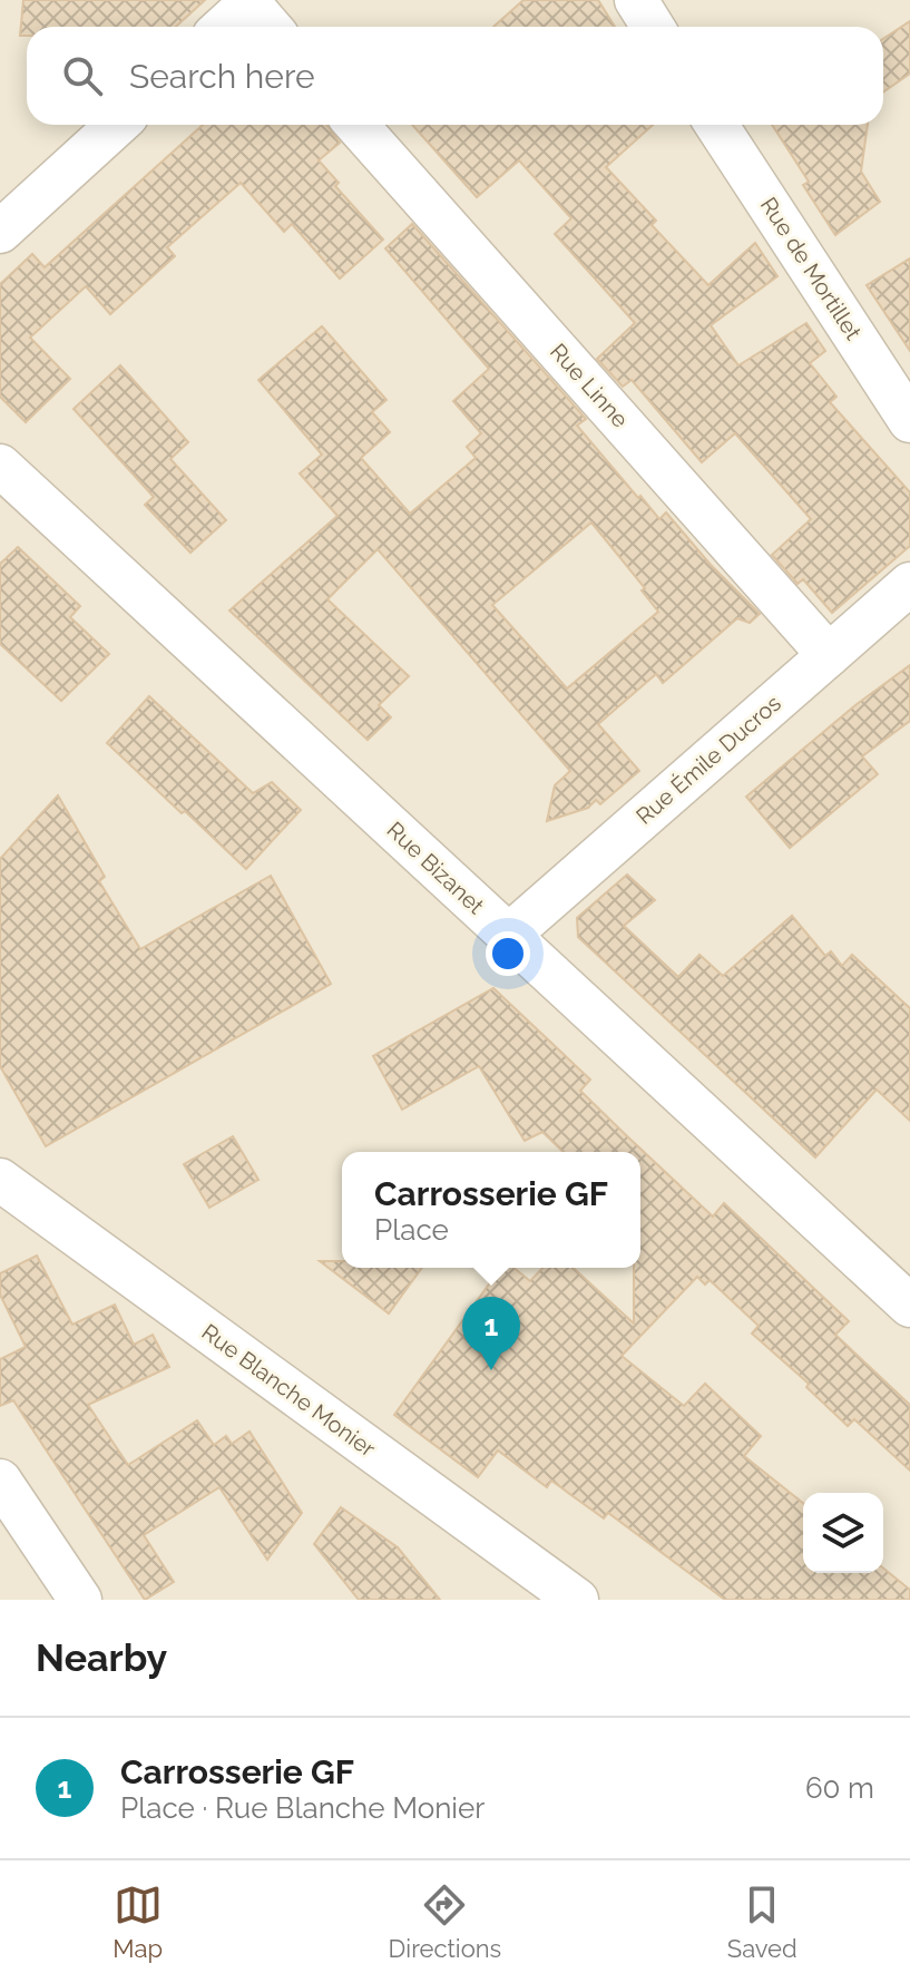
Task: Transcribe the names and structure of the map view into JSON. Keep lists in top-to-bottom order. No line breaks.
{"streets":{"street":["Rue de Mortillet","Rue Linne","Rue Émile Ducros","Rue Bizanet","Rue Blanche Monier"]},"crossings":[["Rue Linne","Rue Émile Ducros"],["Rue Émile Ducros","Rue Bizanet"]],"page":{"search":"Search here","popup":["Carrosserie GF","Place"],"pins":"1","heading":"Nearby","list":[{"mark":"1","name":"Carrosserie GF","note":"Place · Rue Blanche Monier","value":"60 m"}],"nav":["Map","Directions","Saved"]}}
